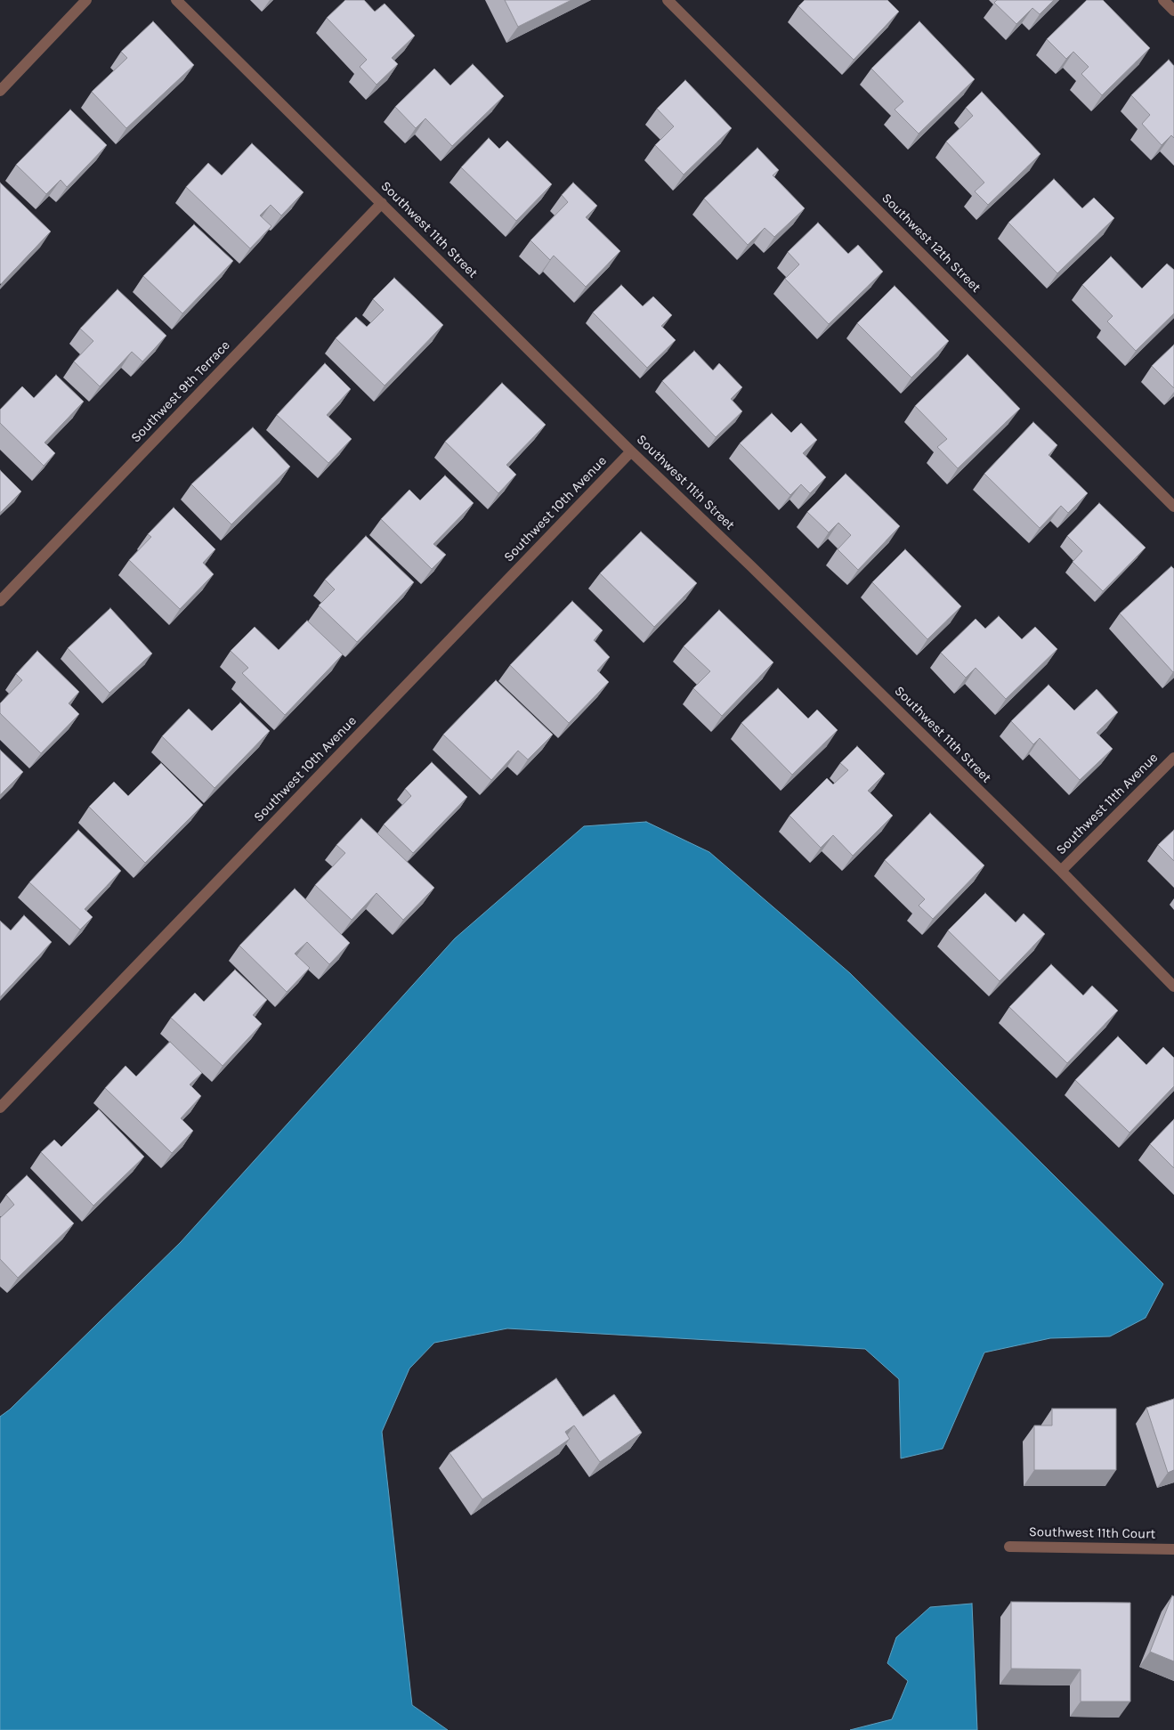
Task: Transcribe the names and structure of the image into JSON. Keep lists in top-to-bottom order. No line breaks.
{"streets":{"street":["Southwest 11th Street","Southwest 12th Street","Southwest 9th Terrace","Southwest 10th Avenue","Southwest 11th Avenue","Southwest 11th Court"]},"crossings":[["Southwest 11th Street","Southwest 9th Terrace"],["Southwest 11th Street","Southwest 10th Avenue"],["Southwest 11th Street","Southwest 11th Avenue"]]}
